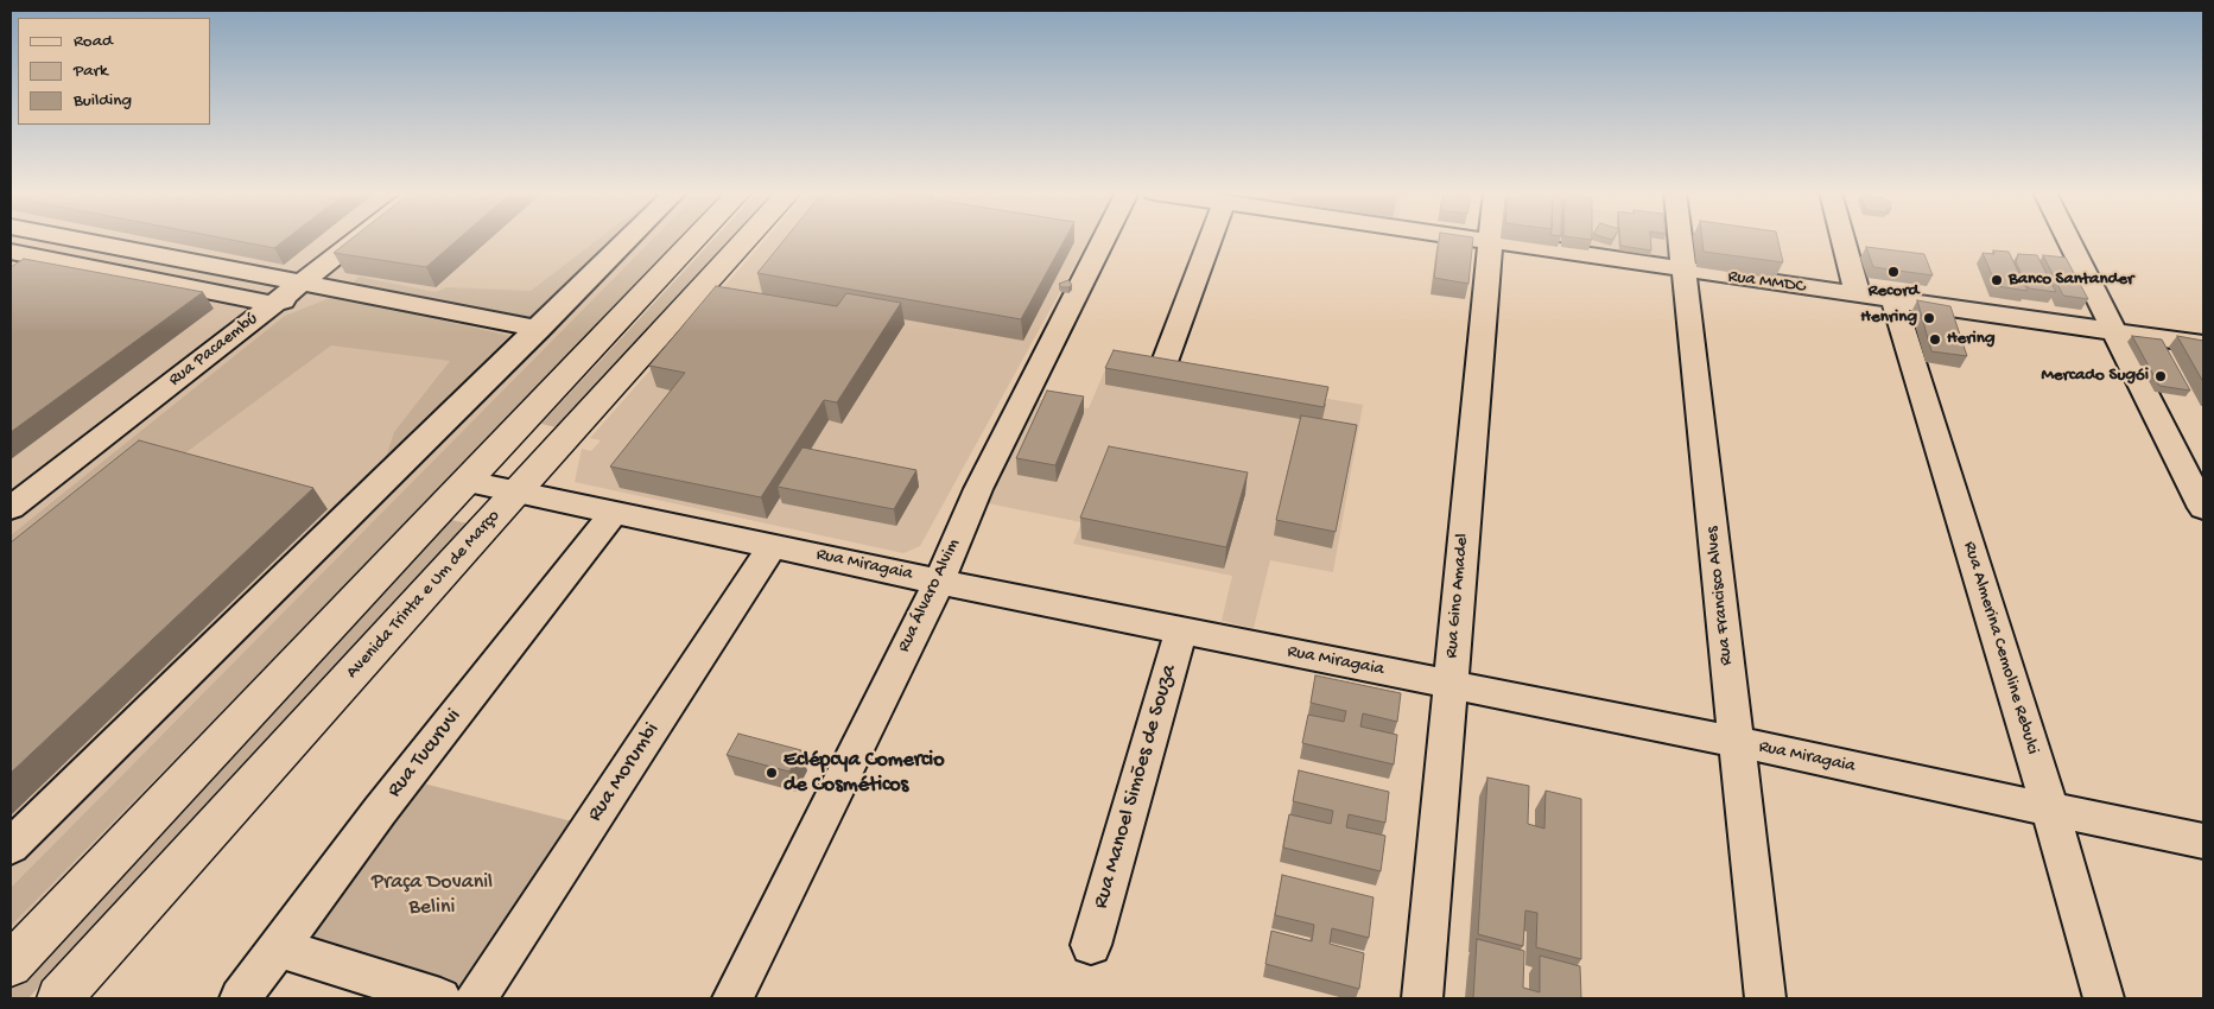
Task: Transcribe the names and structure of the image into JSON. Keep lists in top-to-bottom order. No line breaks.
{"streets":{"main road":["Avenida Trinta e Um de Março"],"street":["Rua MMDC","Rua Pacaembú","Rua Miragaia","Rua Álvaro Alvim","Rua Gino Amadel","Rua Francisco Alves","Rua Almerina Cemoline Rebulci","Rua Tucuruvi","Rua Morumbi","Rua Manoel Simões de Souza"]},"crossings":[["Rua MMDC","Rua Gino Amadel"],["Rua MMDC","Rua Francisco Alves"],["Rua MMDC","Rua Almerina Cemoline Rebulci"],["Rua Miragaia","Avenida Trinta e Um de Março"],["Rua Miragaia","Rua Álvaro Alvim"],["Rua Miragaia","Rua Gino Amadel"],["Rua Miragaia","Rua Francisco Alves"],["Rua Miragaia","Rua Almerina Cemoline Rebulci"],["Rua Miragaia","Rua Tucuruvi"],["Rua Miragaia","Rua Morumbi"],["Rua Miragaia","Rua Manoel Simões de Souza"]],"parks":["Praça Dovanil Belini"],"places":["Record","Banco Santander","Henring","Hering","Mercado Sugói","Eclépcya Comercio de Cosméticos"],"legend":["Road","Park","Building"]}
